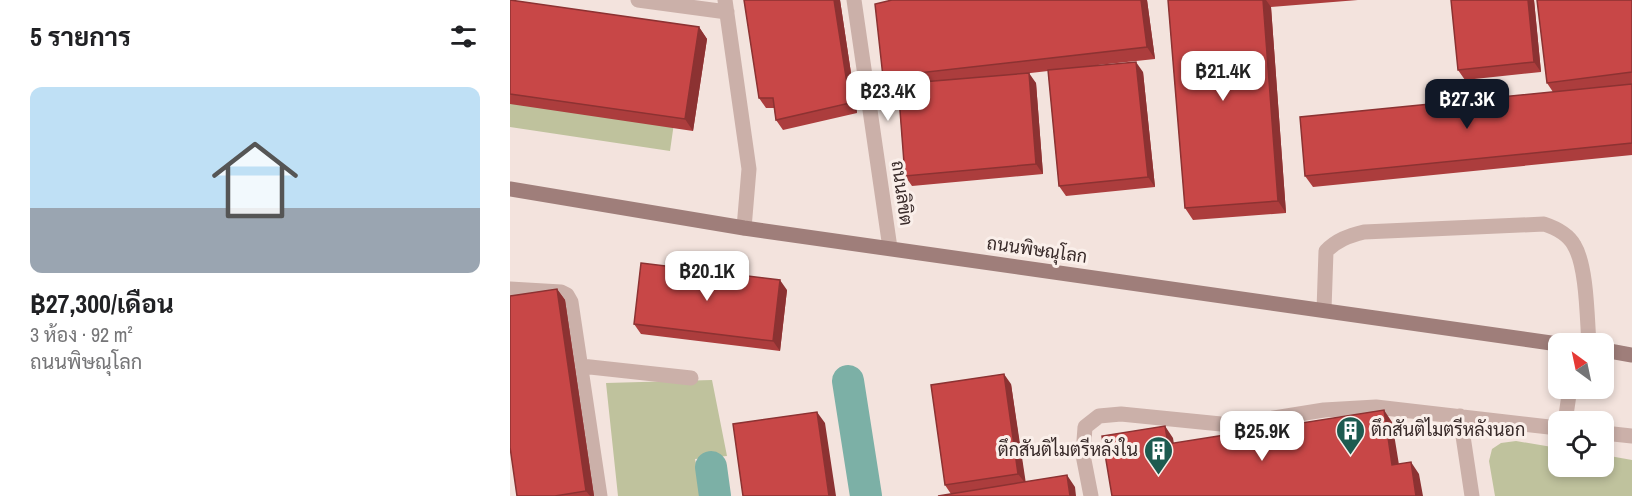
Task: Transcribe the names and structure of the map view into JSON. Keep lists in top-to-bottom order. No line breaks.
{"streets":{"main road":["ถนนพิษณุโลก"],"street":["ถนนลิขิต"]},"crossings":[["ถนนลิขิต","ถนนพิษณุโลก"]],"places":{"building":["ตึกสันติไมตรีหลังนอก","ตึกสันติไมตรีหลังใน"]},"north":"top left","page":{"heading":"5 รายการ","price":["฿21.4K","฿23.4K","฿27.3K","฿20.1K","฿25.9K"],"list":[{"name":"฿27,300/เดือน","note":"3 ห้อง · 92 m² · ถนนพิษณุโลก"}]}}
